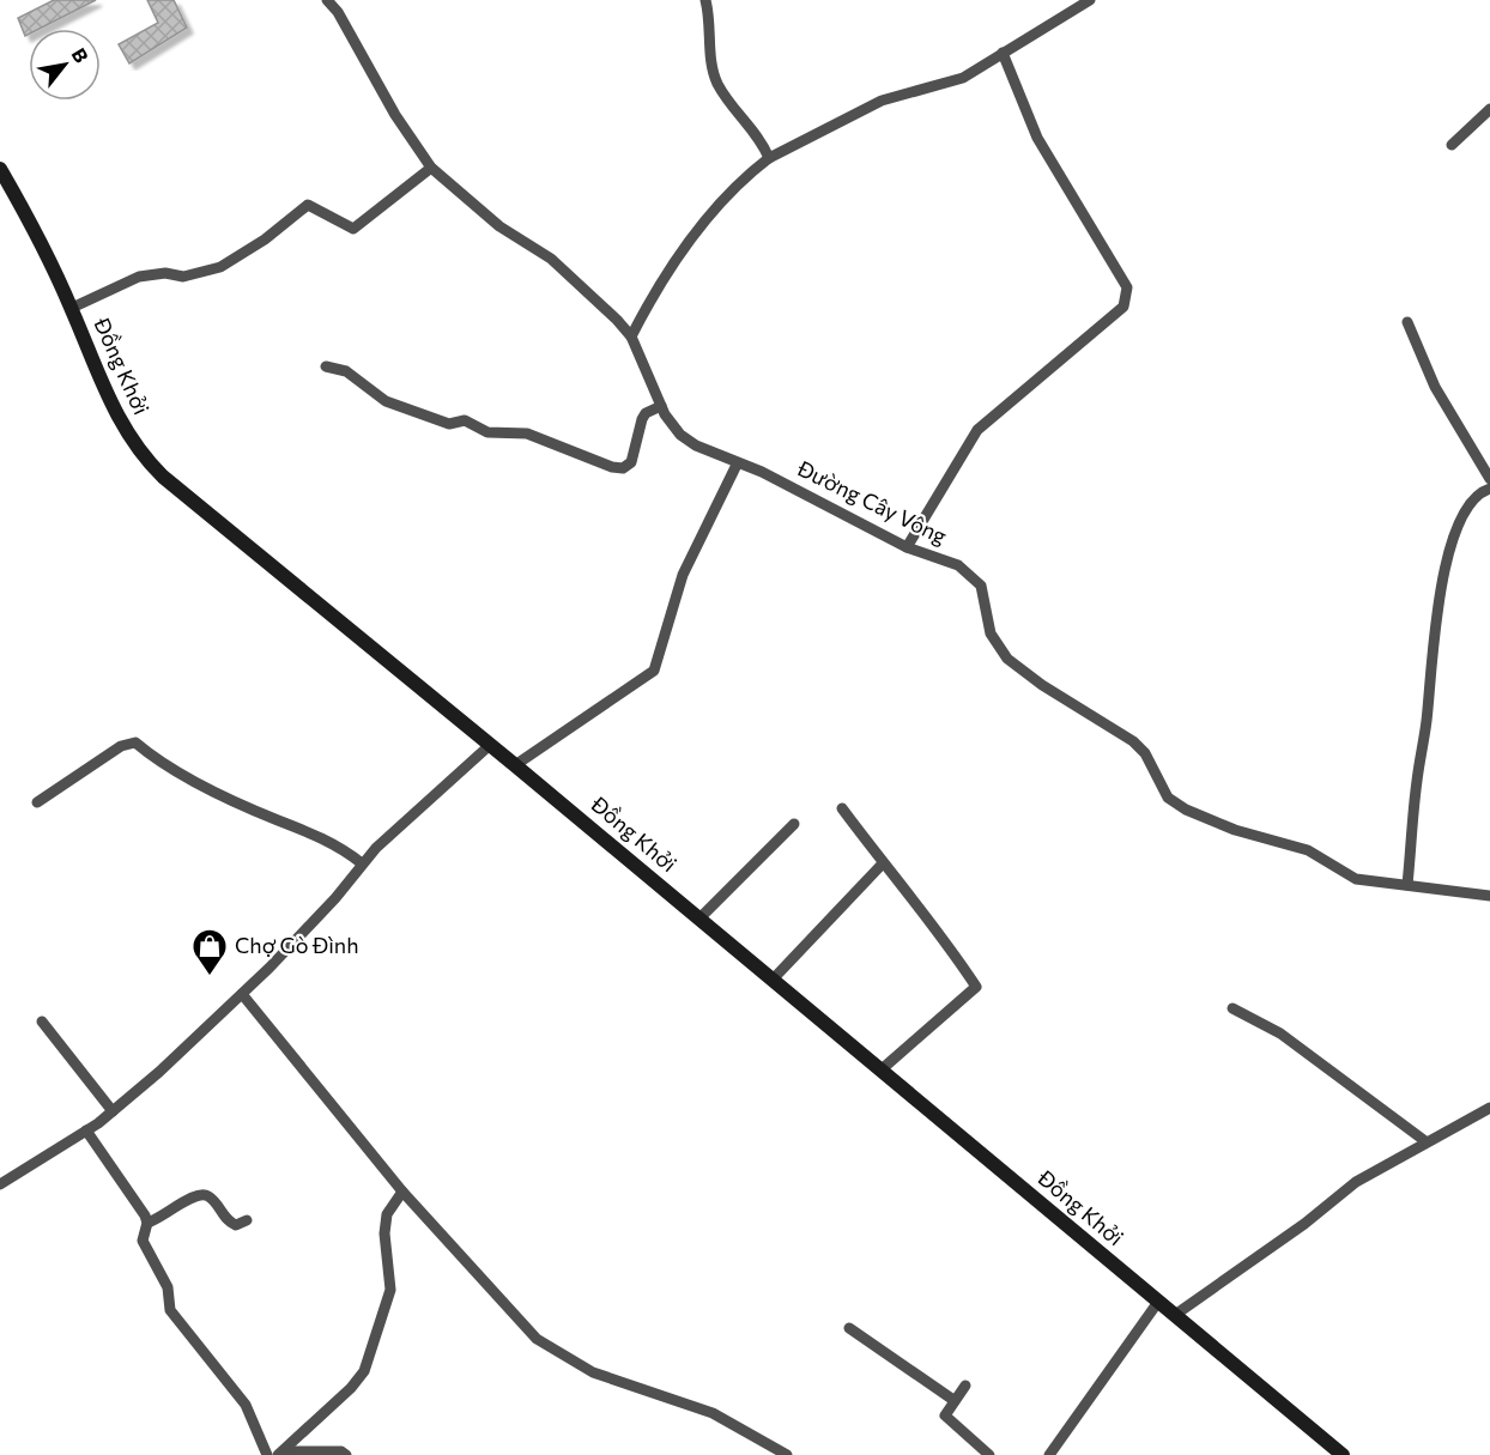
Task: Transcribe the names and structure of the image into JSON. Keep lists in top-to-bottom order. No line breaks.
{"streets":{"main road":["Đồng Khởi"],"street":["Đường Cây Vông"]},"places":{"shop":["Chợ Gò Đình"]},"north":"top right"}
